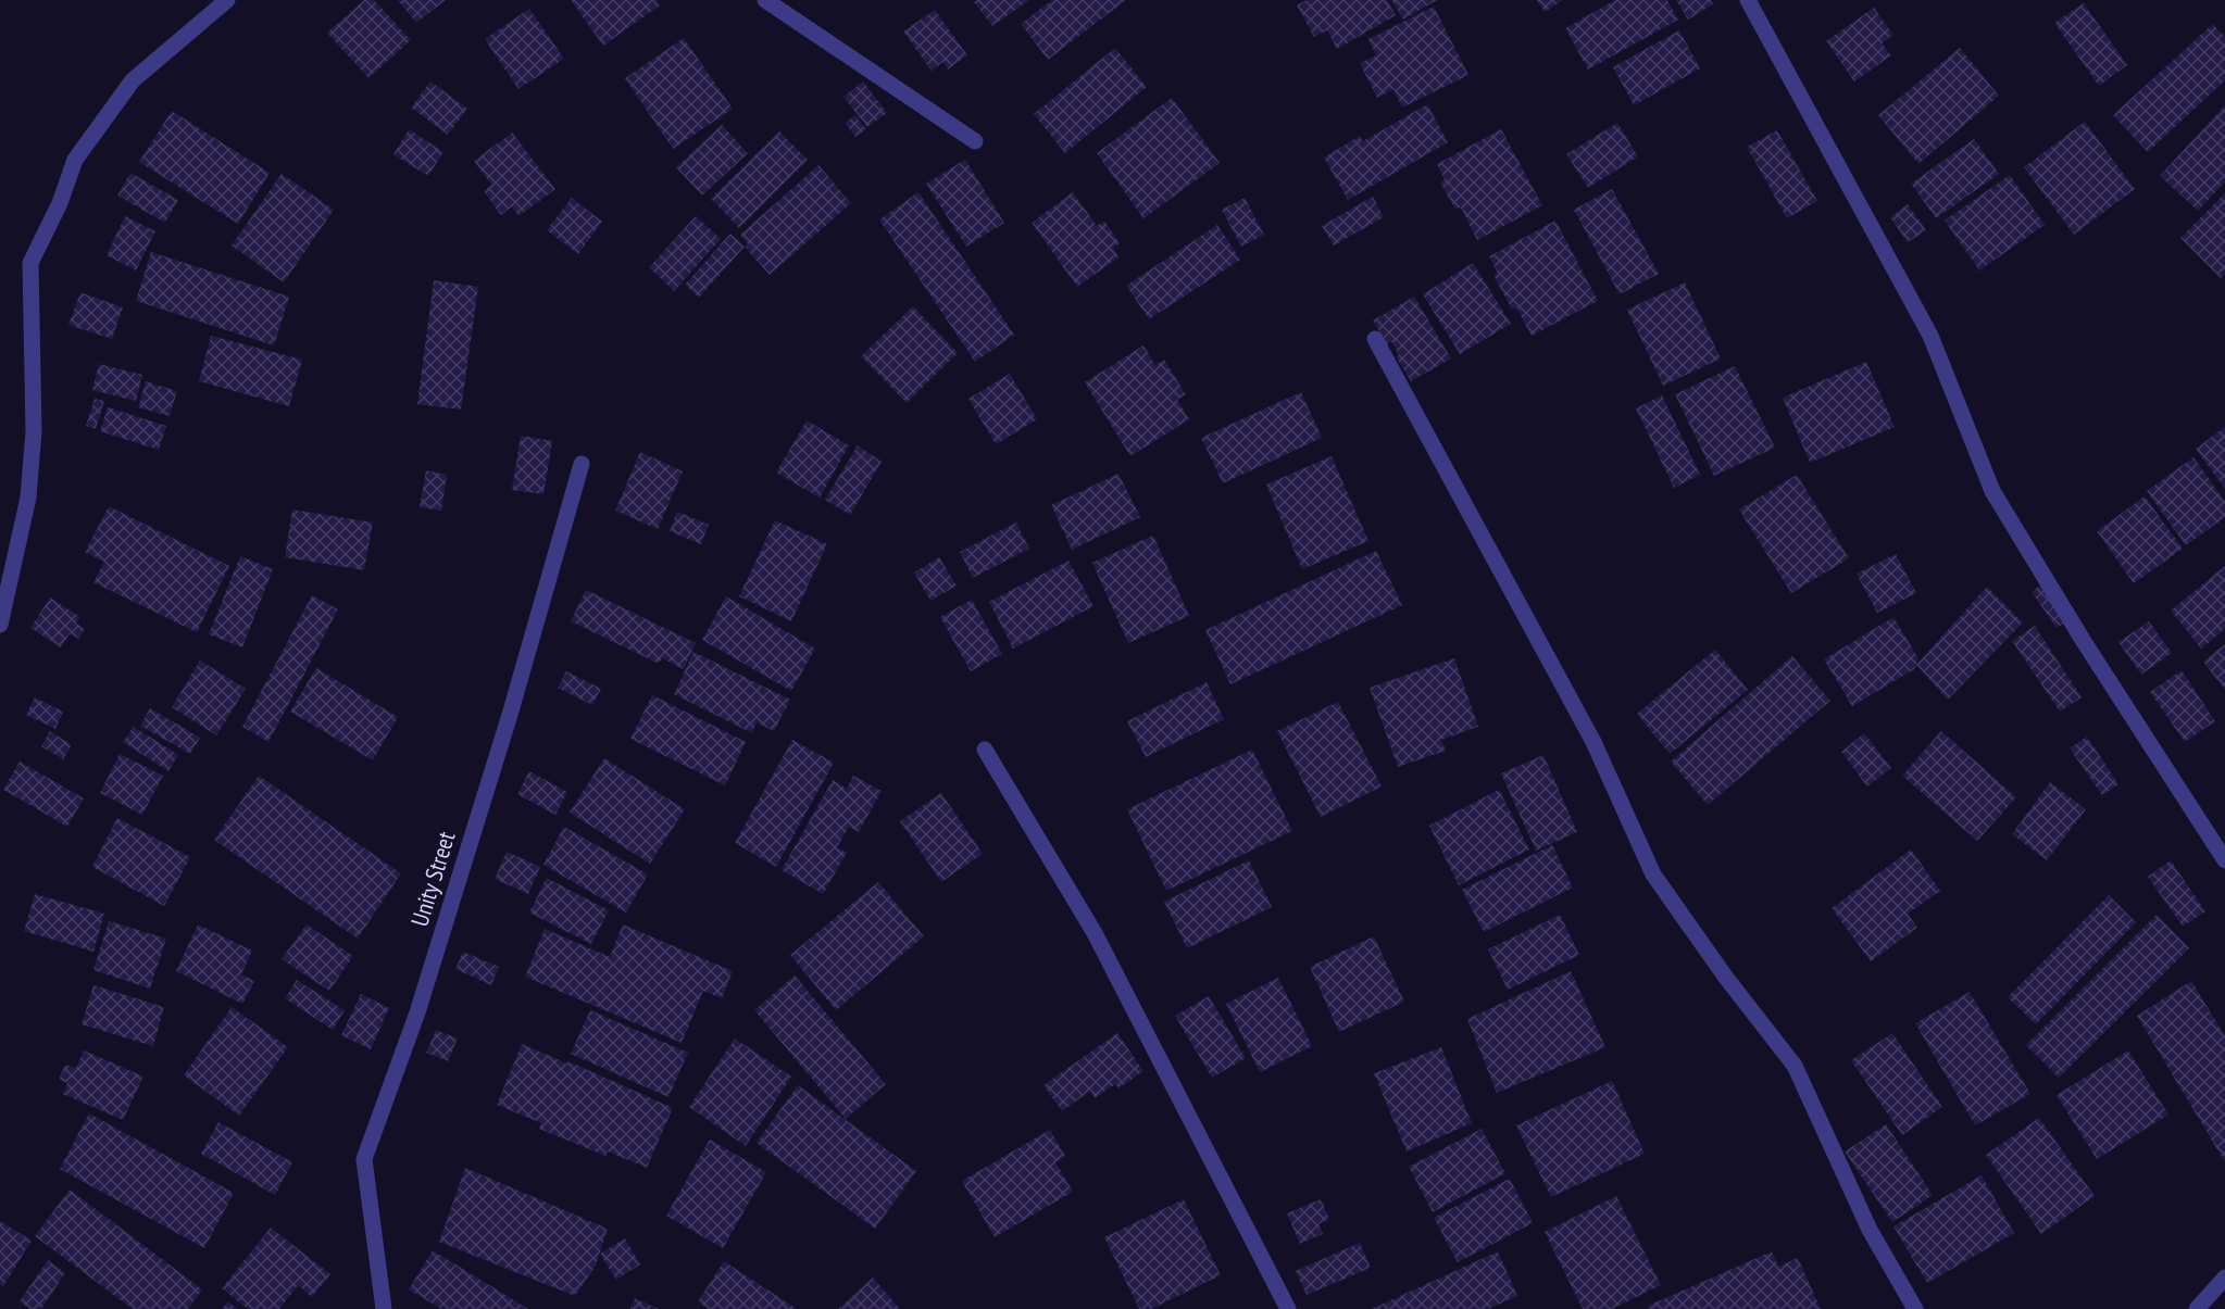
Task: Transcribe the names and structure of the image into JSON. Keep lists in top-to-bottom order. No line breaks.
{"streets":{"street":["Unity Street"]}}
